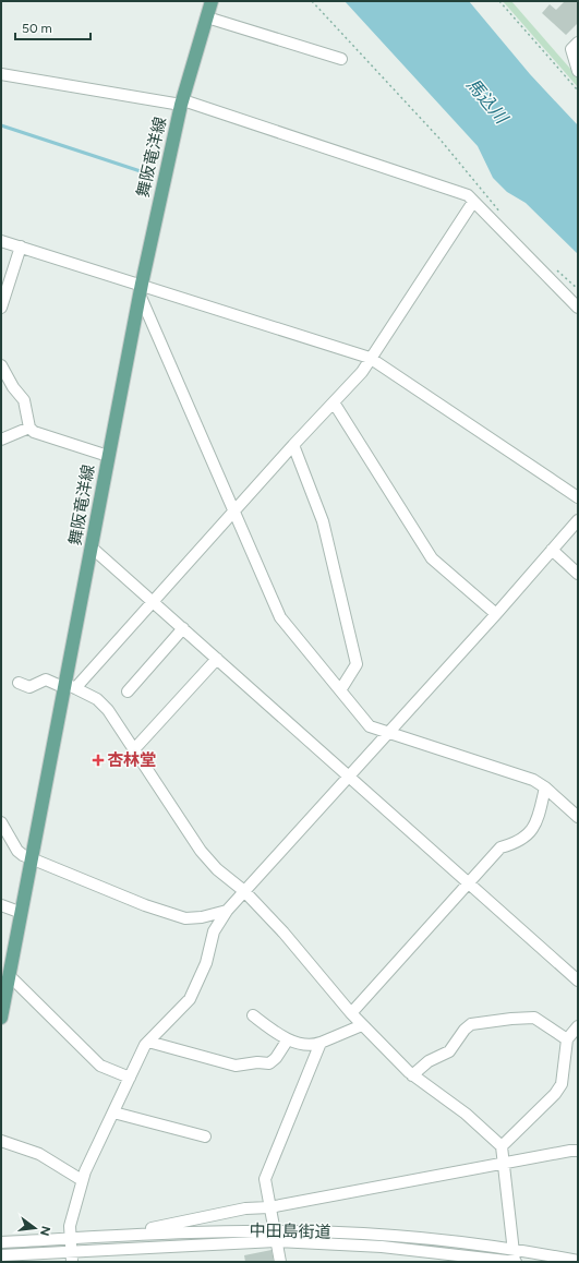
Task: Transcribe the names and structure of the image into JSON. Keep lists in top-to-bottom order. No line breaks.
{"streets":{"main road":["舞阪竜洋線"],"street":["中田島街道"]},"water":["馬込川"],"places":{"health":["杏林堂"]},"scale_bar":"50 m","north":"right"}
